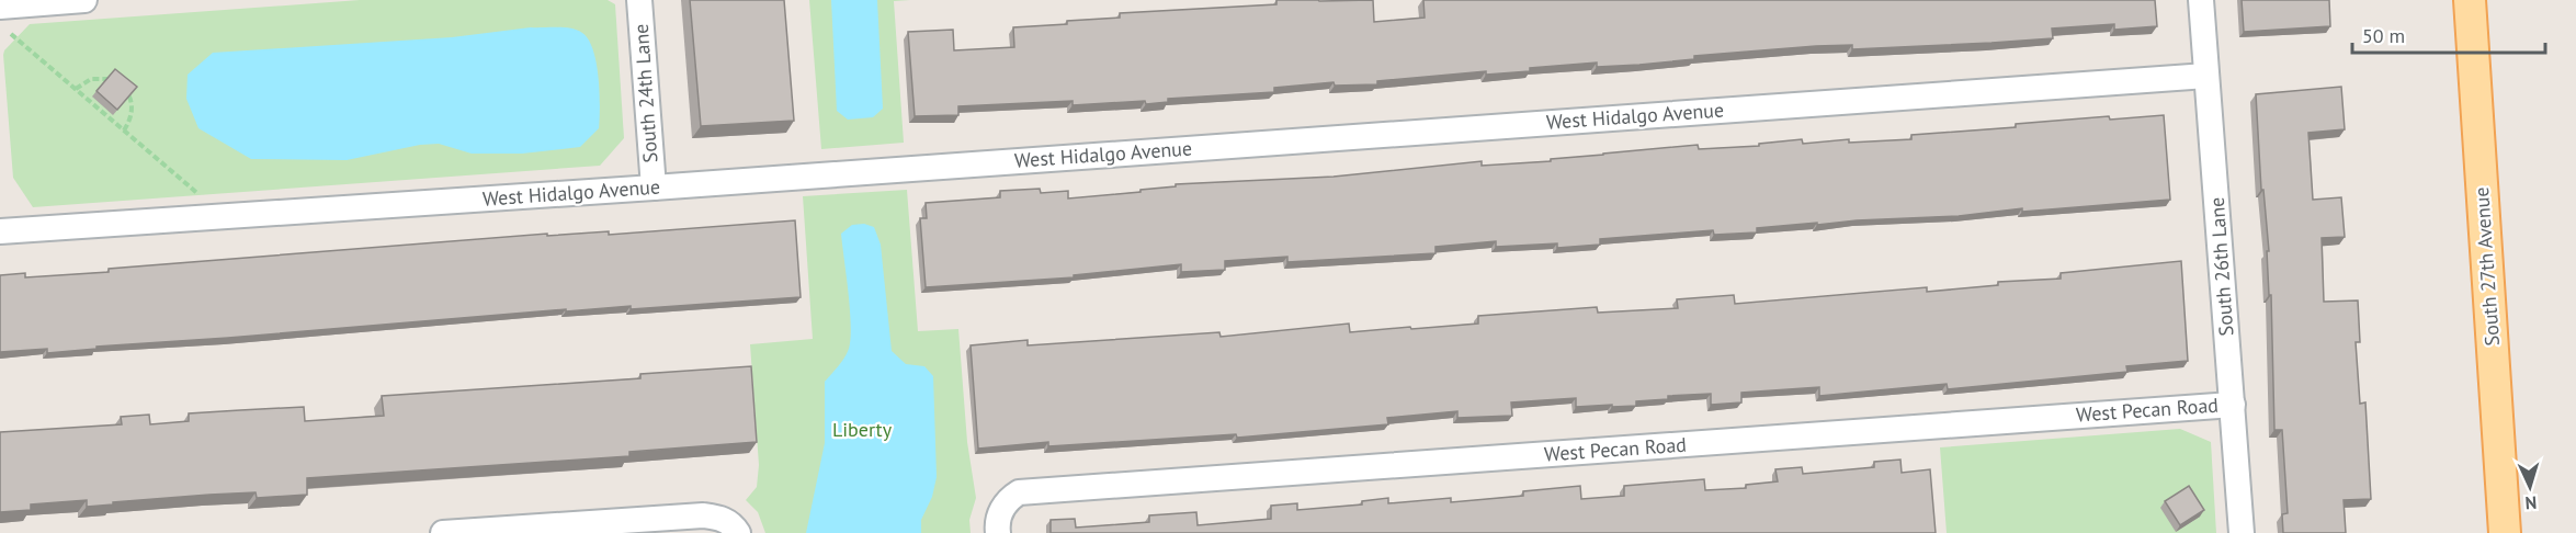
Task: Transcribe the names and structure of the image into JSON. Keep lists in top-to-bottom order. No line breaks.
{"streets":{"main road":["South 27th Avenue"],"street":["South 24th Lane","West Hidalgo Avenue","South 26th Lane","West Pecan Road"]},"crossings":[["South 24th Lane","West Hidalgo Avenue"],["West Hidalgo Avenue","South 26th Lane"],["South 26th Lane","West Pecan Road"]],"parks":["Liberty"],"scale_bar":"50 m","north":"bottom"}
